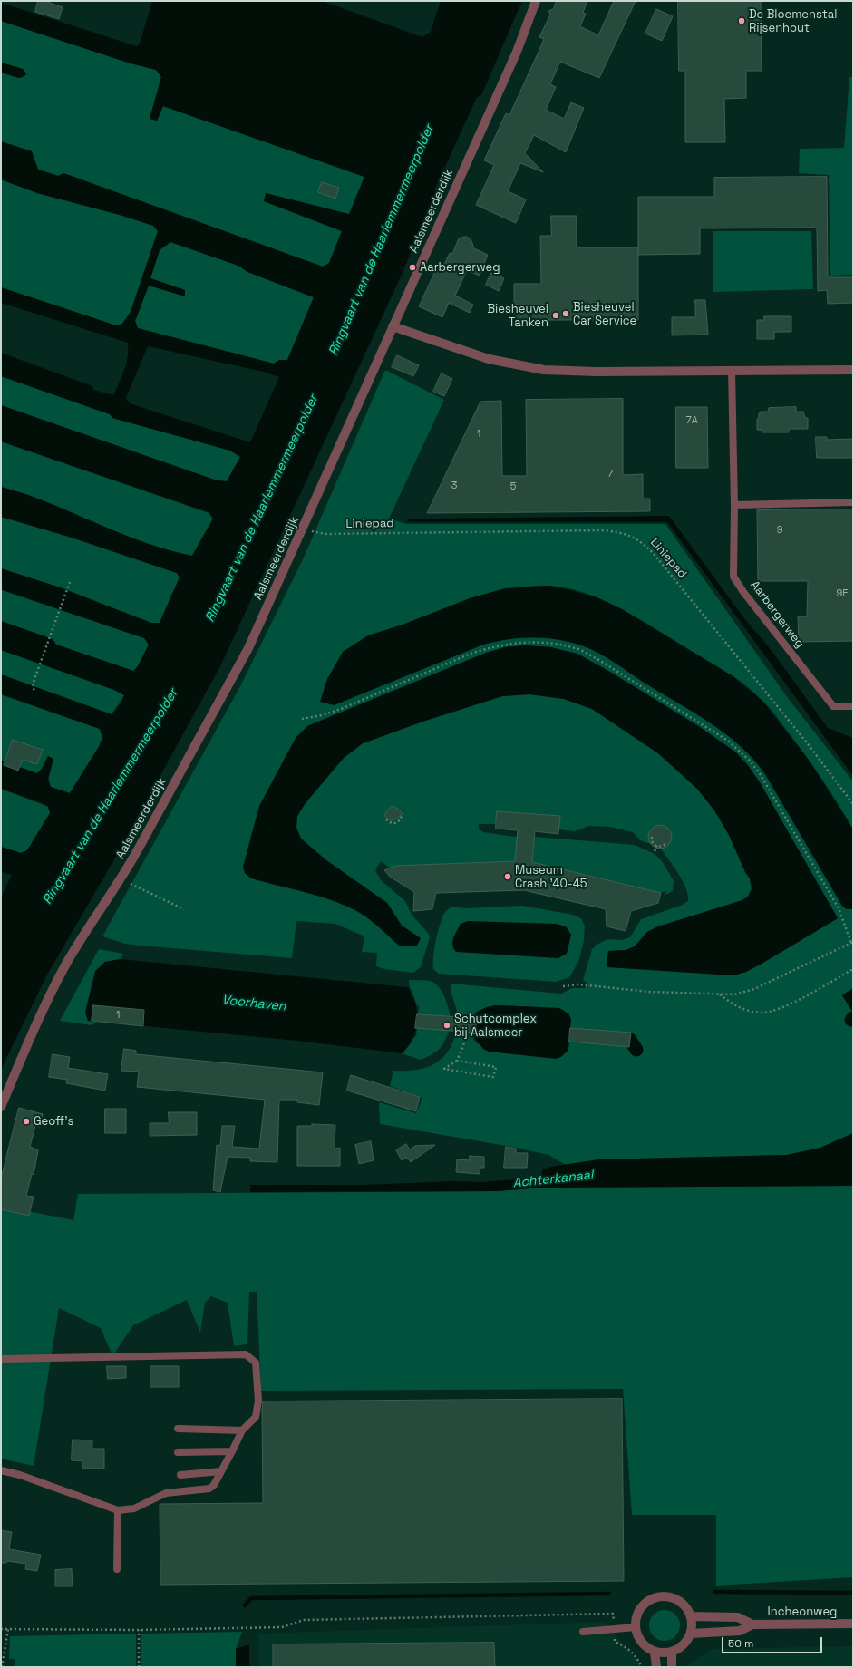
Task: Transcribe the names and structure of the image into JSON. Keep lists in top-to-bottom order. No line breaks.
{"streets":{"street":["Aalsmeerderdijk","Incheonweg"],"lane":["Aarbergerweg"],"path":["Liniepad"]},"crossings":[["Aalsmeerderdijk","Liniepad"]],"water":["Ringvaart van de Haarlemmermeerpolder","Voorhaven","Achterkanaal"],"places":["De Bloemenstal Rijsenhout","Aarbergerweg","Biesheuvel Car Service","Biesheuvel Tanken","Museum Crash '40-45","Schutcomplex bij Aalsmeer","Geoff's"],"house_numbers":["7A","1","7","3","5","9","9E","1"],"scale_bar":"50 m"}
